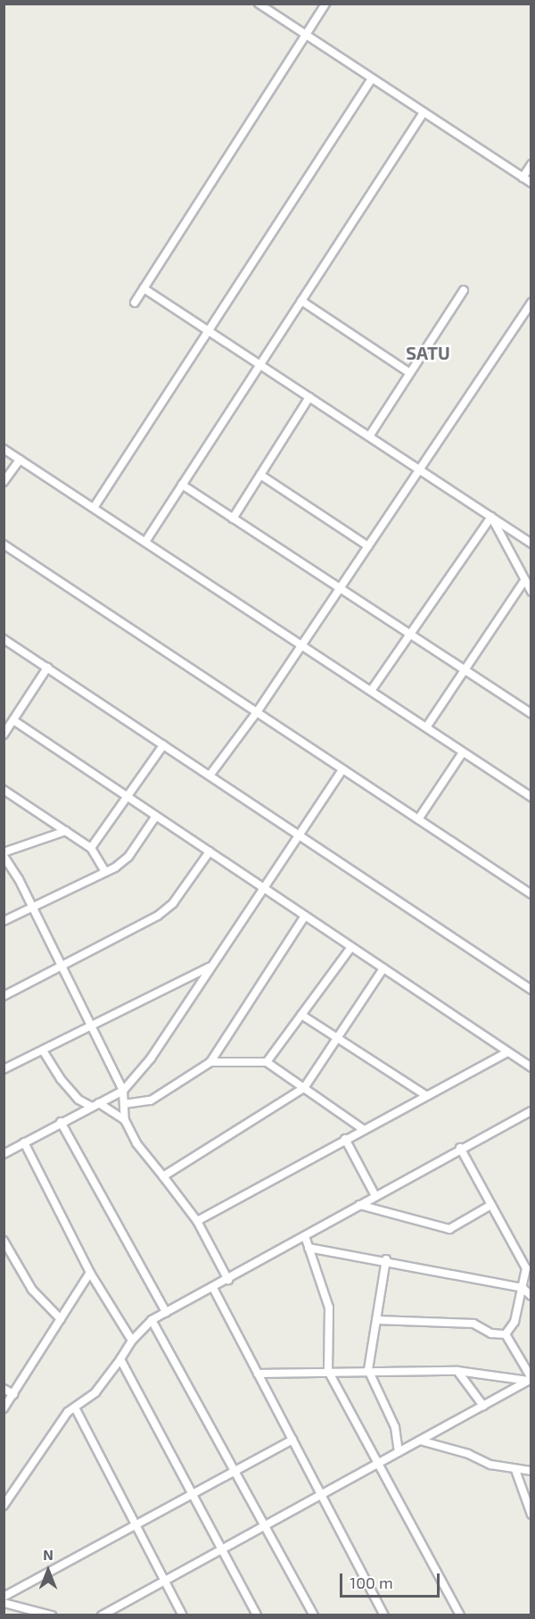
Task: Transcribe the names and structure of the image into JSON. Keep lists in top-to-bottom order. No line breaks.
{"districts":["SATU"],"scale_bar":"100 m","north":"top"}
